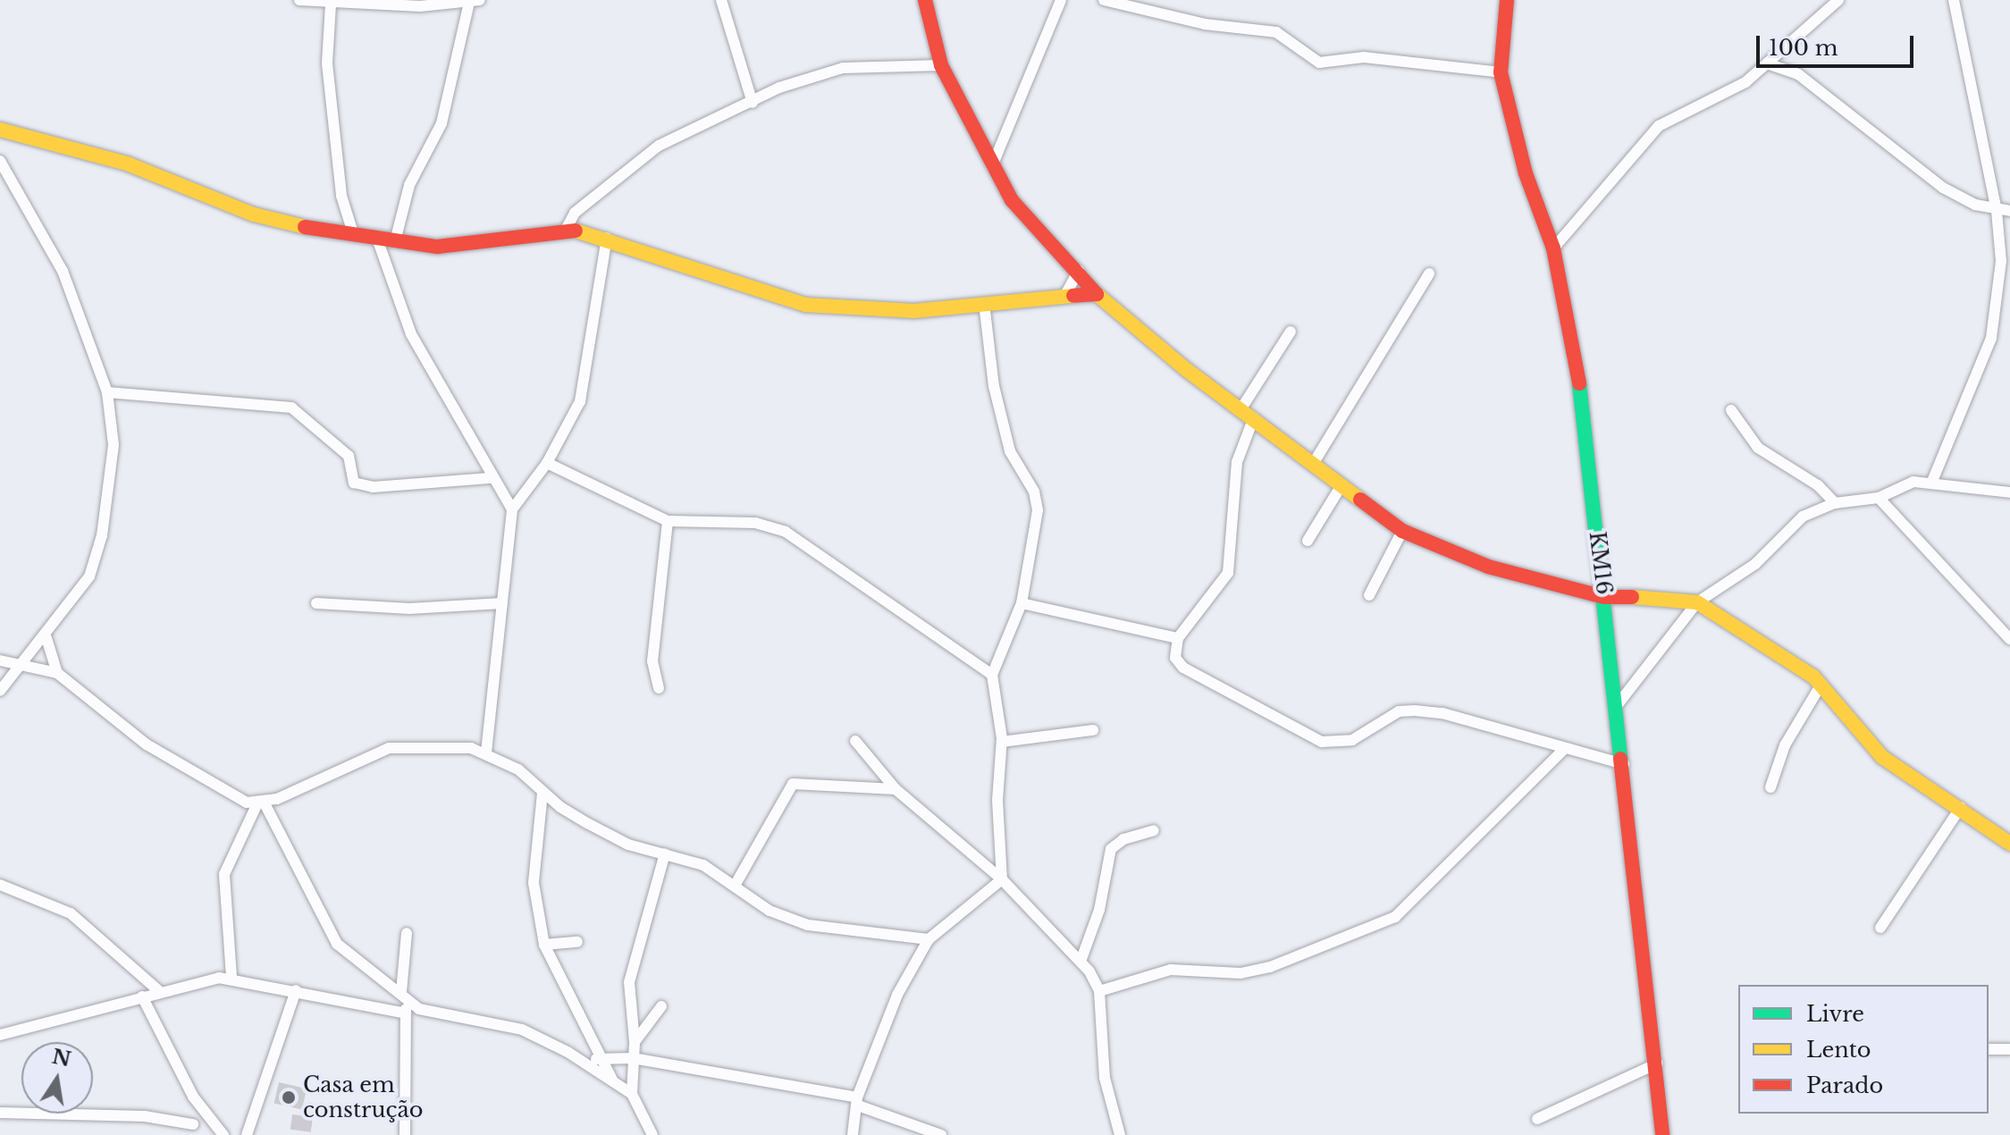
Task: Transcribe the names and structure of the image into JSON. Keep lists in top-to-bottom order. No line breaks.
{"streets":{"street":["KM16"]},"places":["Casa em construção"],"legend":["Livre","Lento","Parado"],"scale_bar":"100 m","north":"top"}
